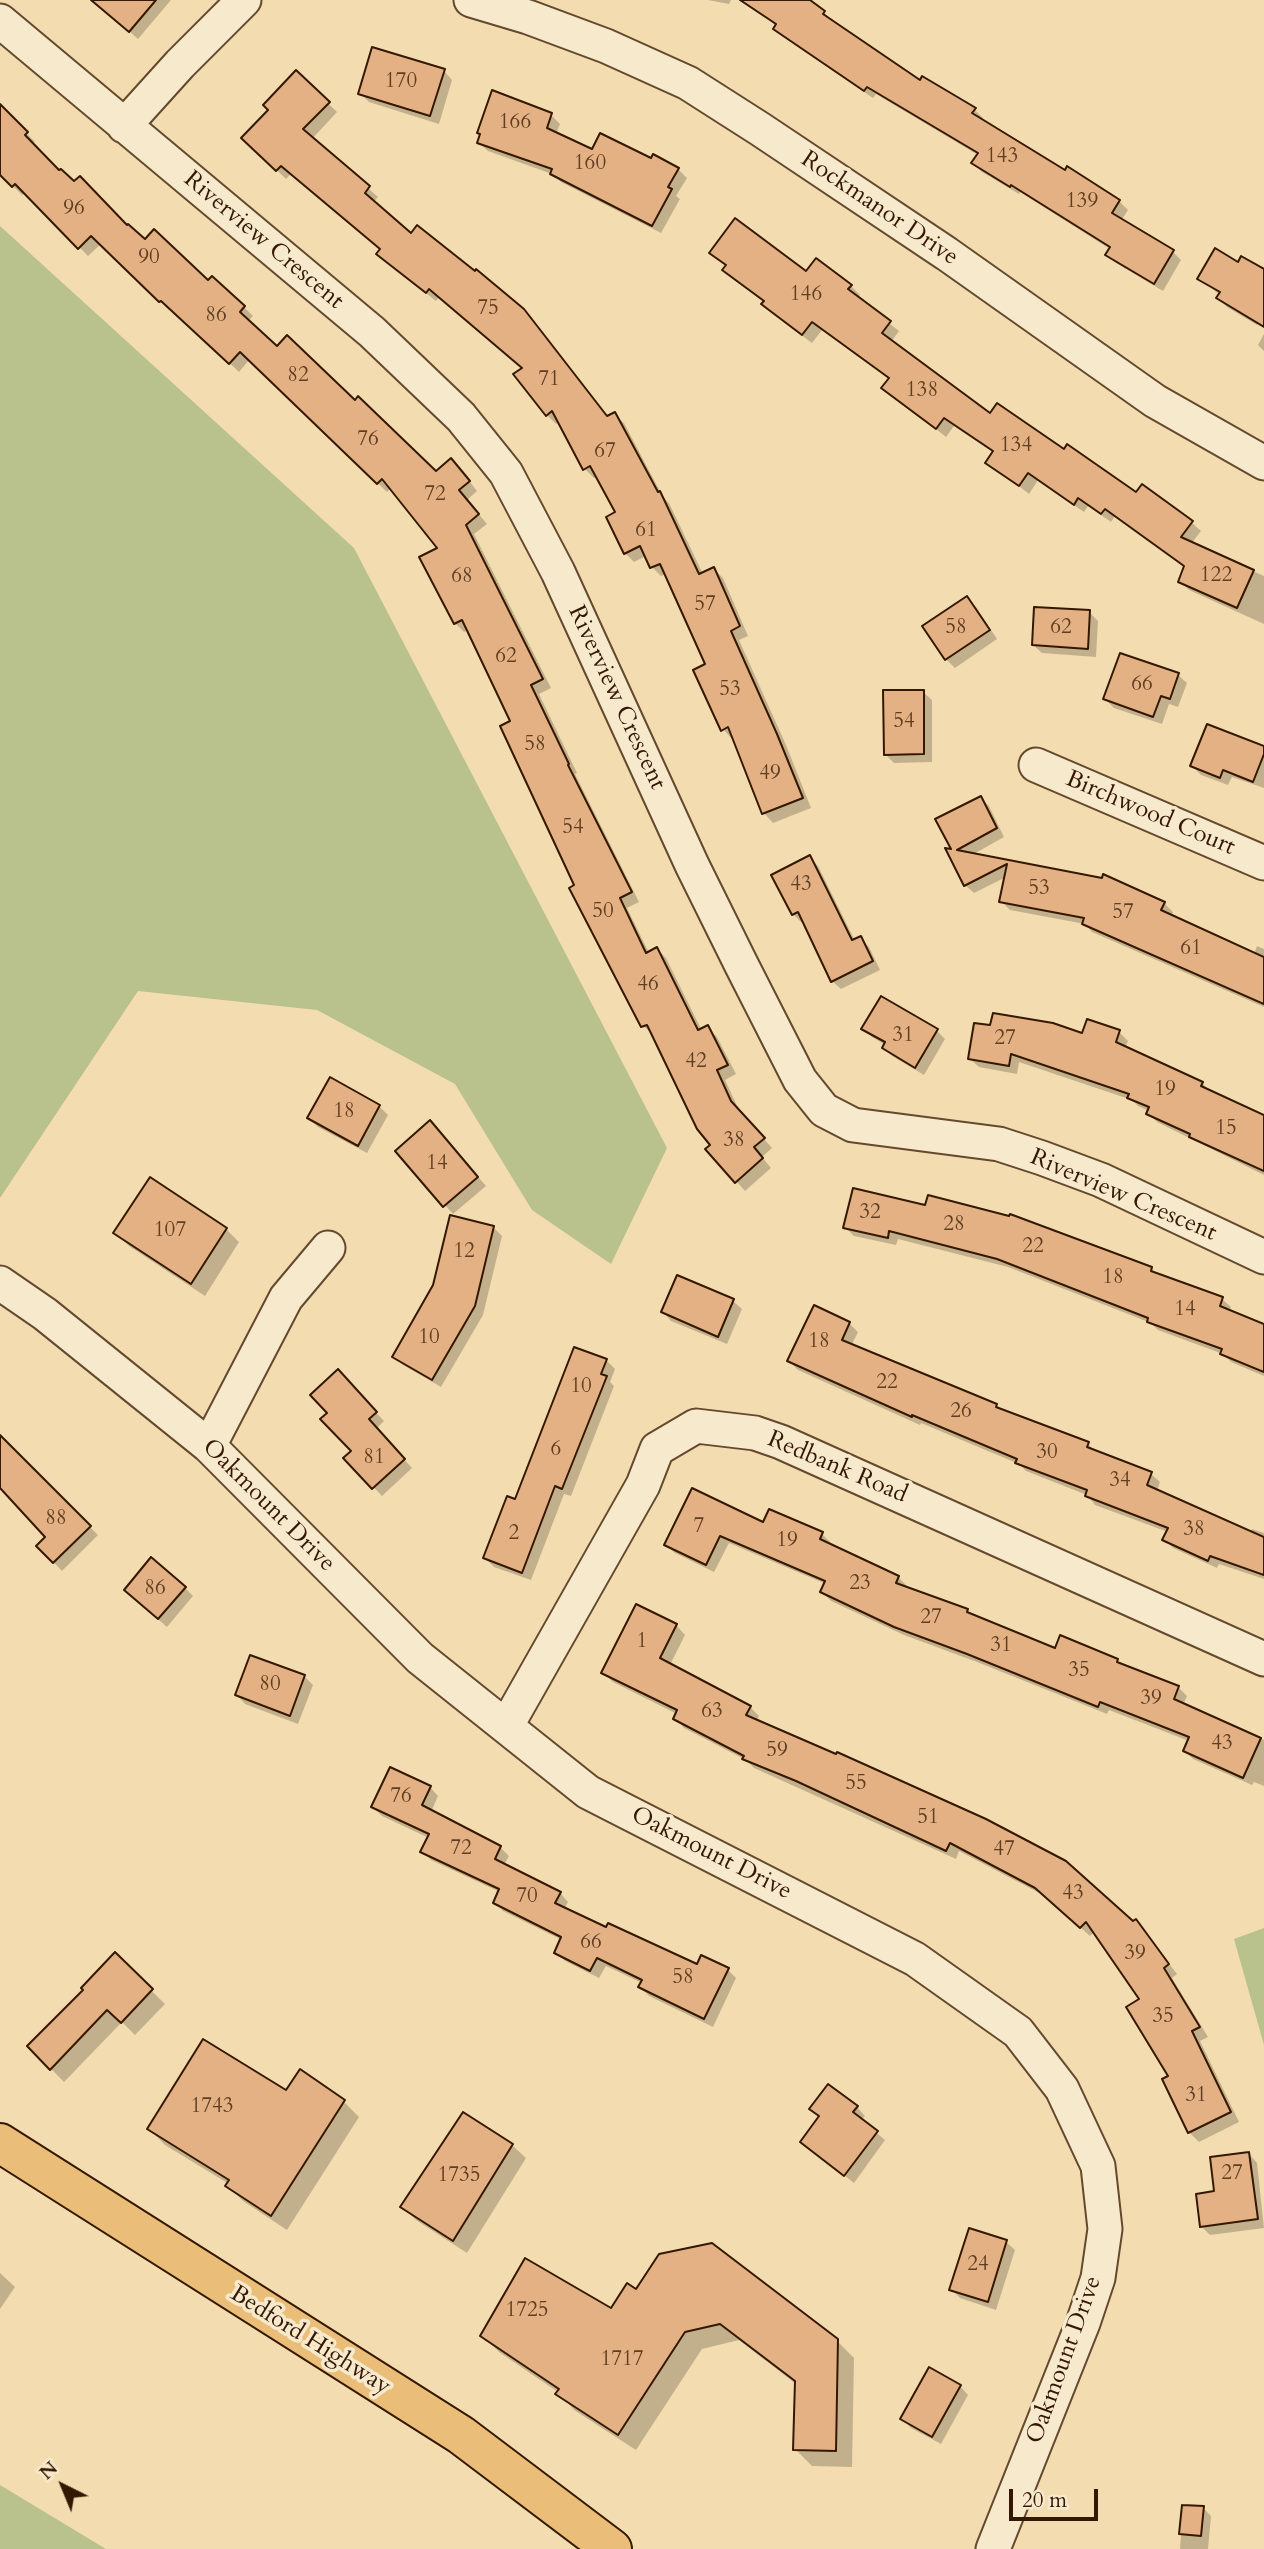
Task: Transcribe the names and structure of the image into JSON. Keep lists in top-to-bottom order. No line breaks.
{"streets":{"main road":["Bedford Highway"],"street":["Rockmanor Drive","Riverview Crescent","Birchwood Court","Redbank Road","Oakmount Drive"]},"crossings":[["Redbank Road","Oakmount Drive"]],"house_numbers":["170","166","143","160","139","96","90","146","75","86","82","71","138","76","134","67","72","61","122","68","57","58","62","62","66","53","54","58","49","54","43","53","50","57","61","46","31","27","42","19","18","15","38","14","32","28","107","22","12","18","14","10","18","22","10","26","6","30","81","34","88","7","38","2","19","23","86","27","1","31","35","80","39","63","43","59","55","76","51","72","47","43","70","66","39","58","35","31","1743","27","1735","24","1725","1717"],"scale_bar":"20 m","north":"top left"}
